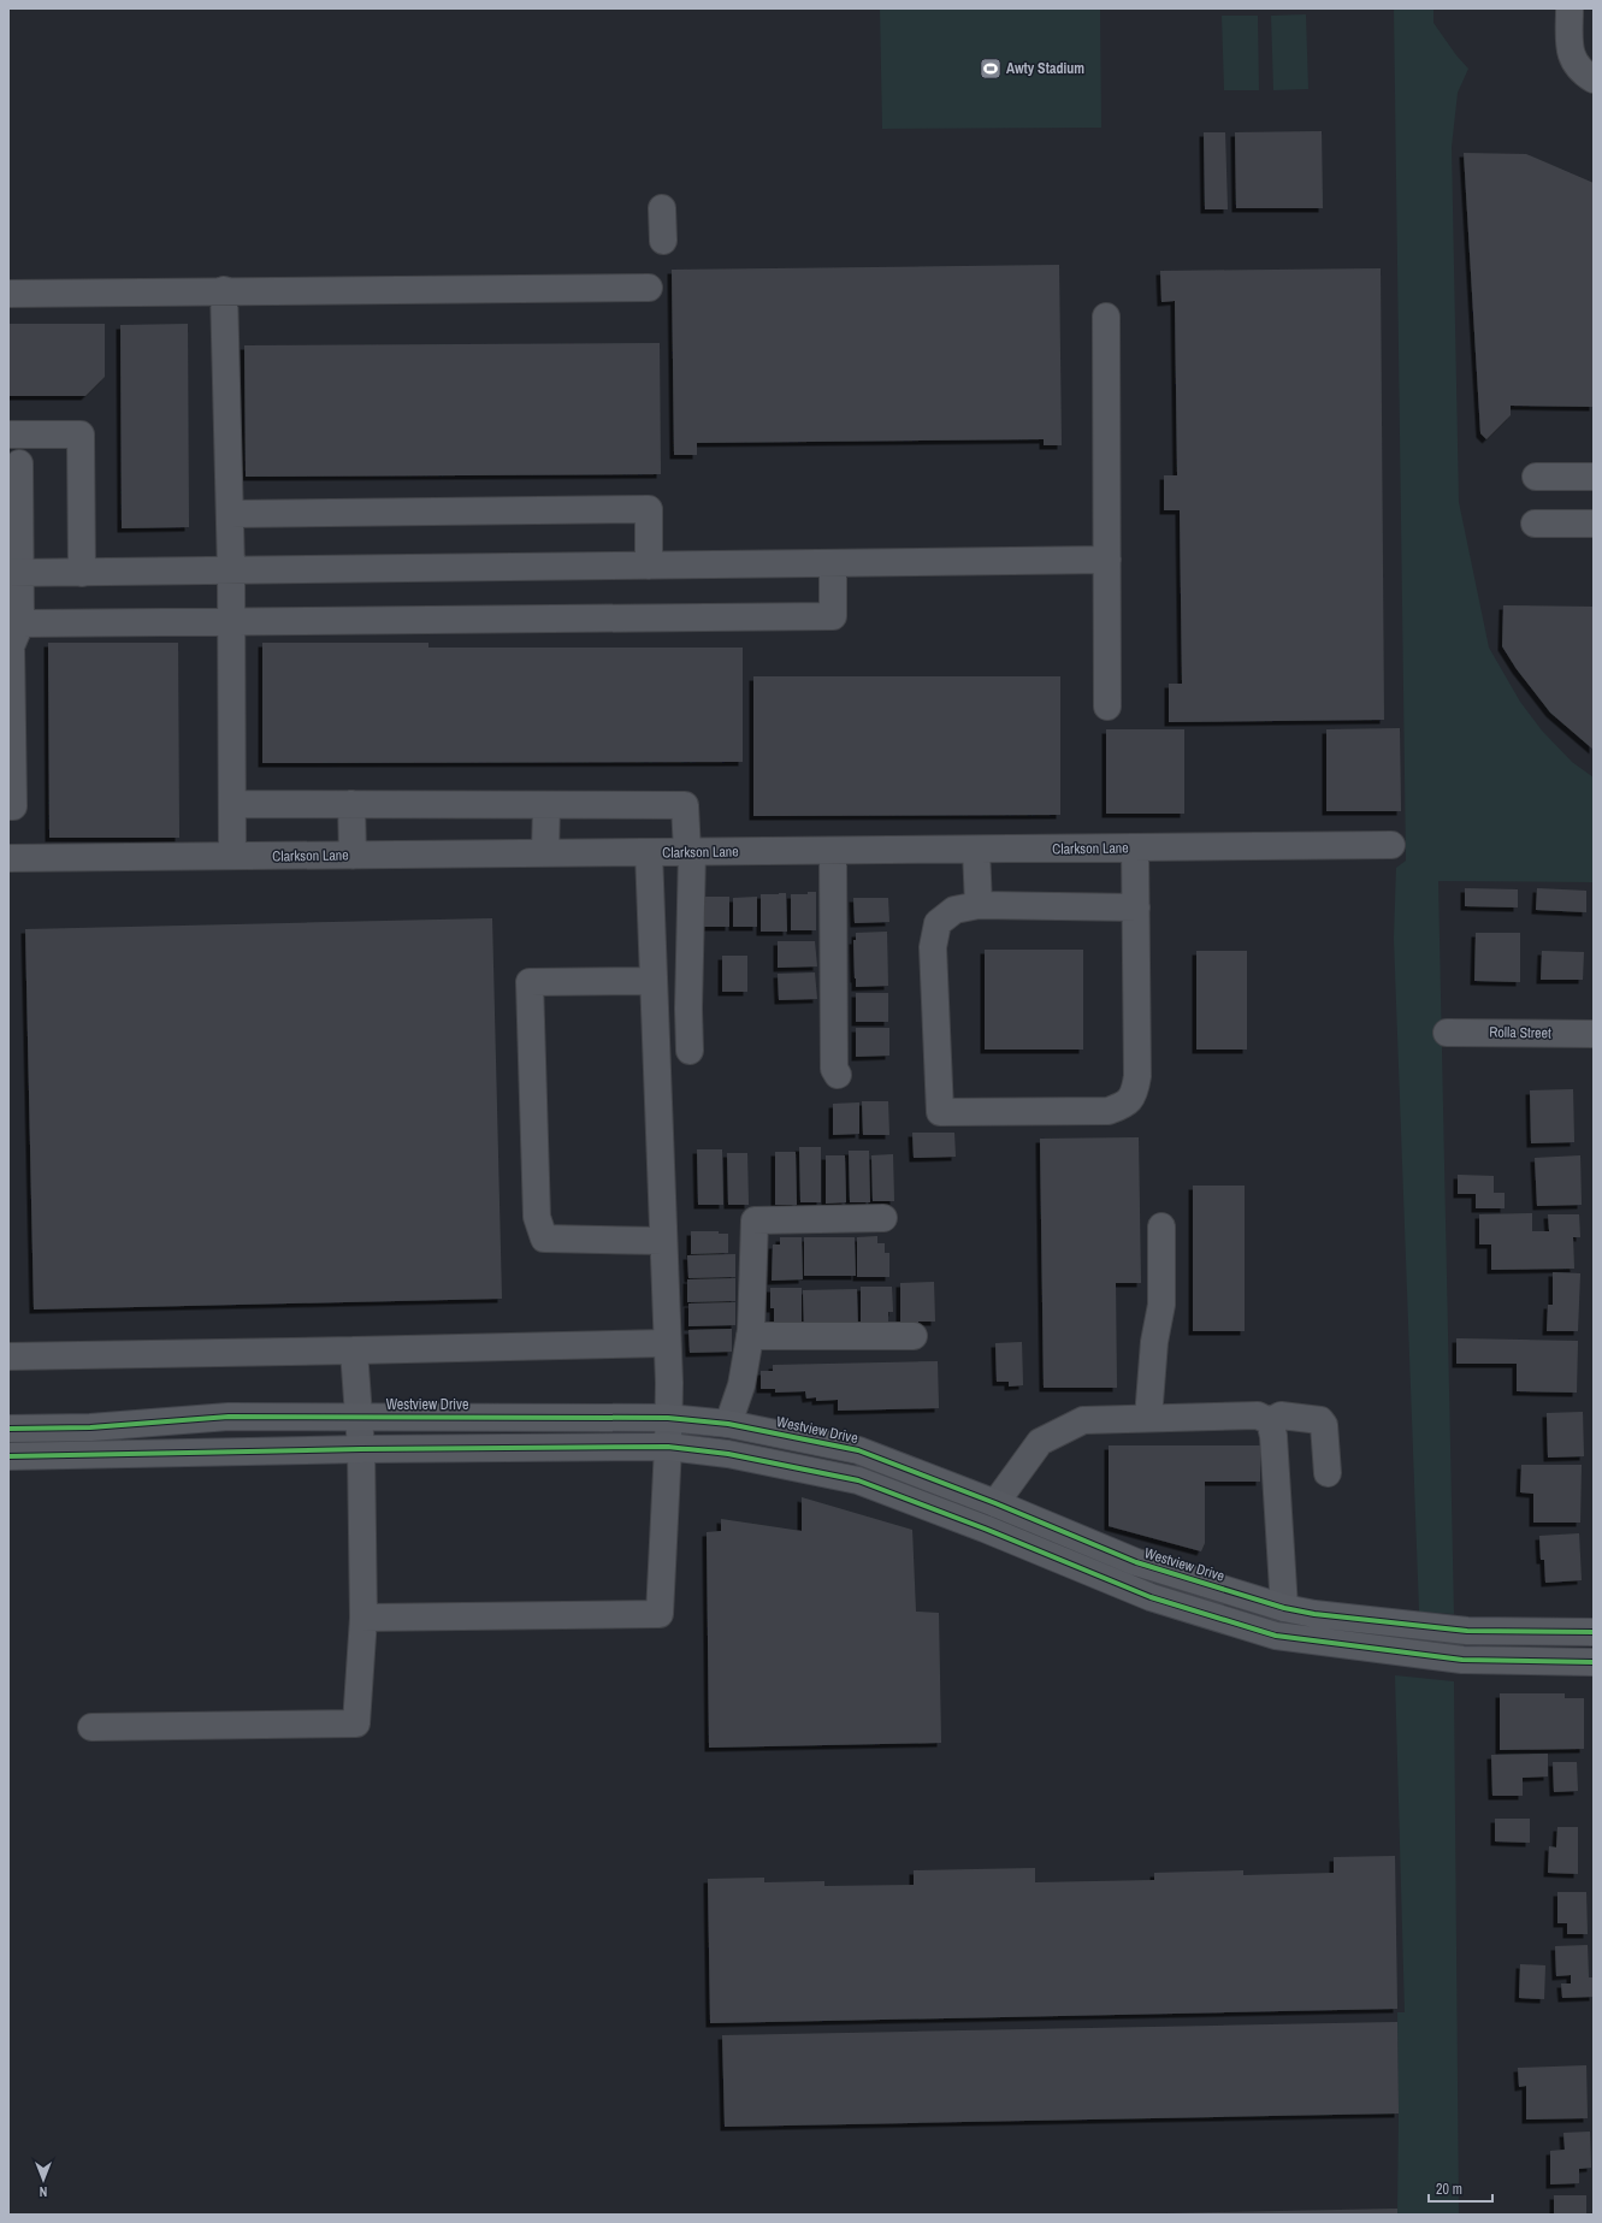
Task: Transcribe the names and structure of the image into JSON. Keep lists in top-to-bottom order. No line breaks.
{"streets":{"main road":["Westview Drive"],"street":["Clarkson Lane","Rolla Street"]},"places":{"sports":["Awty Stadium"]},"scale_bar":"20 m","north":"bottom"}
